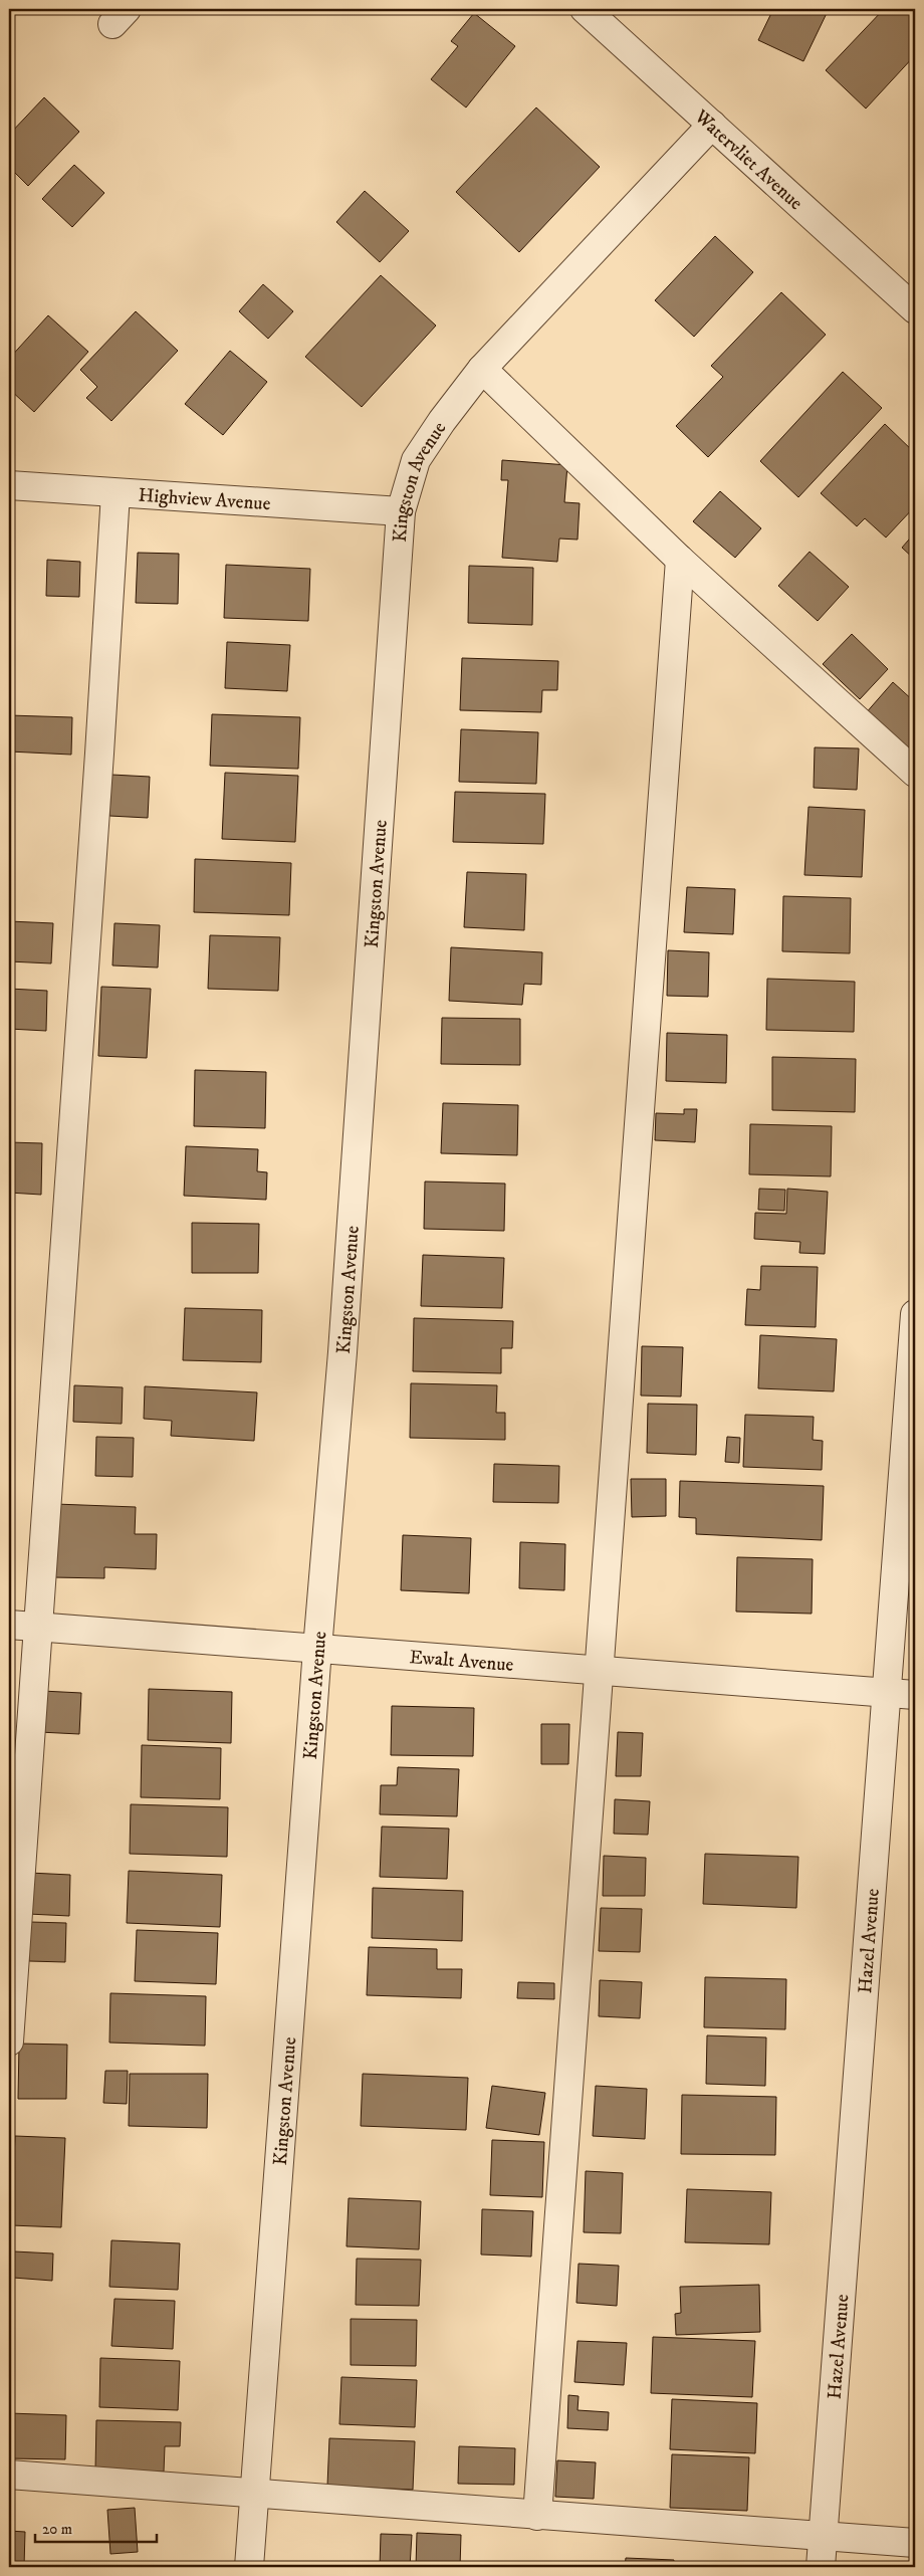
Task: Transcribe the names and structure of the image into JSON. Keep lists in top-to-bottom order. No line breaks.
{"streets":{"street":["Watervliet Avenue","Kingston Avenue","Highview Avenue","Ewalt Avenue","Hazel Avenue"]},"crossings":[["Watervliet Avenue","Kingston Avenue"],["Kingston Avenue","Highview Avenue"],["Kingston Avenue","Ewalt Avenue"],["Ewalt Avenue","Hazel Avenue"]],"scale_bar":"20 m"}
